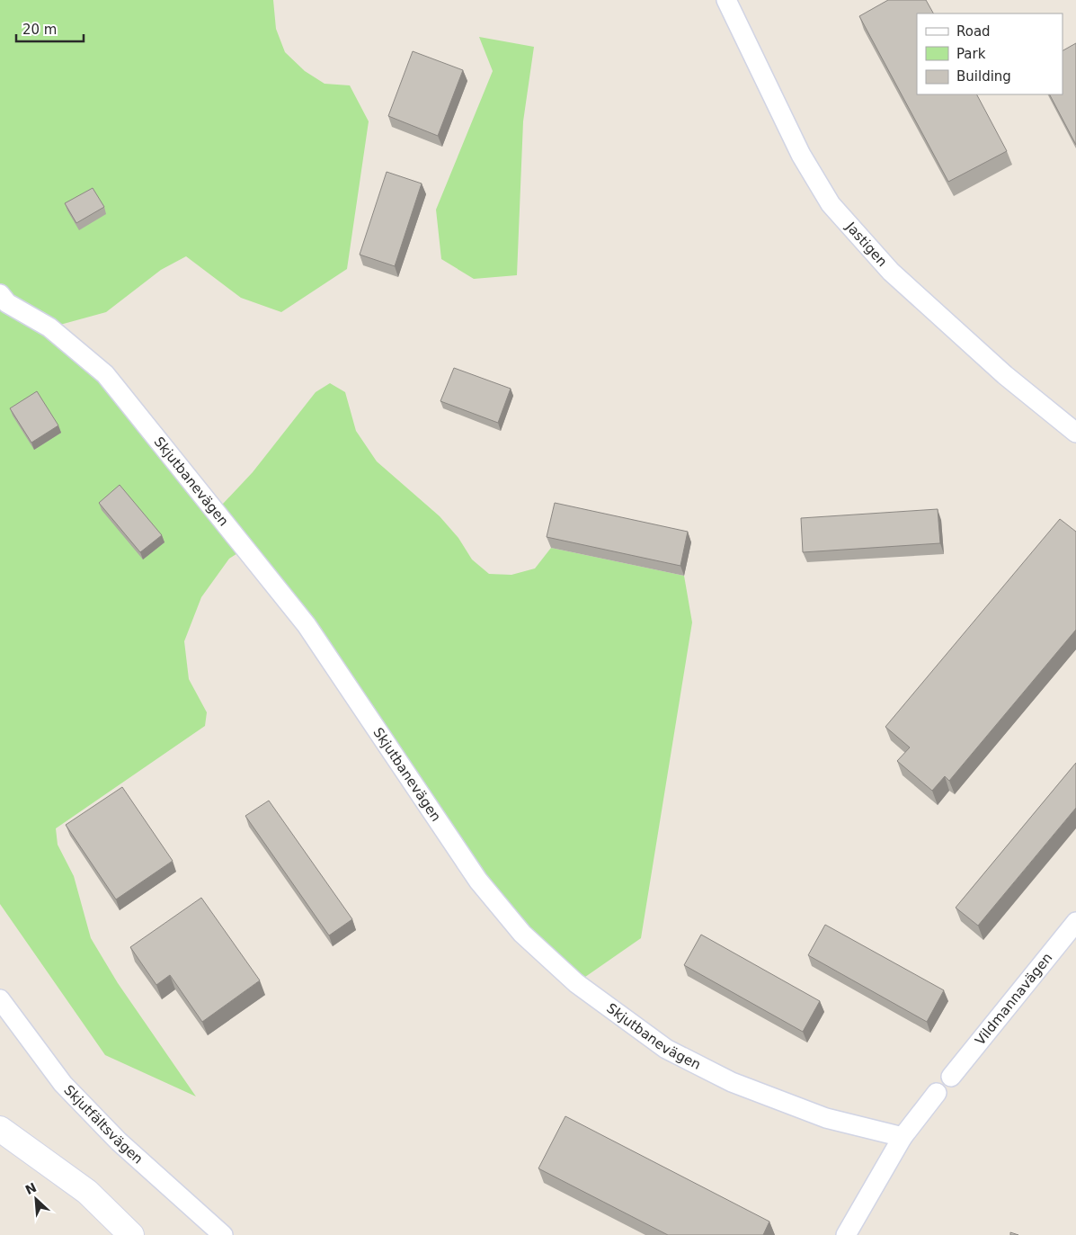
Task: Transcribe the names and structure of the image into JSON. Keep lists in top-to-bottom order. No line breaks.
{"streets":{"street":["Jastigen","Skjutbanevägen","Vildmannavägen","Skjutfältsvägen"]},"legend":["Road","Park","Building"],"scale_bar":"20 m","north":"top left"}
